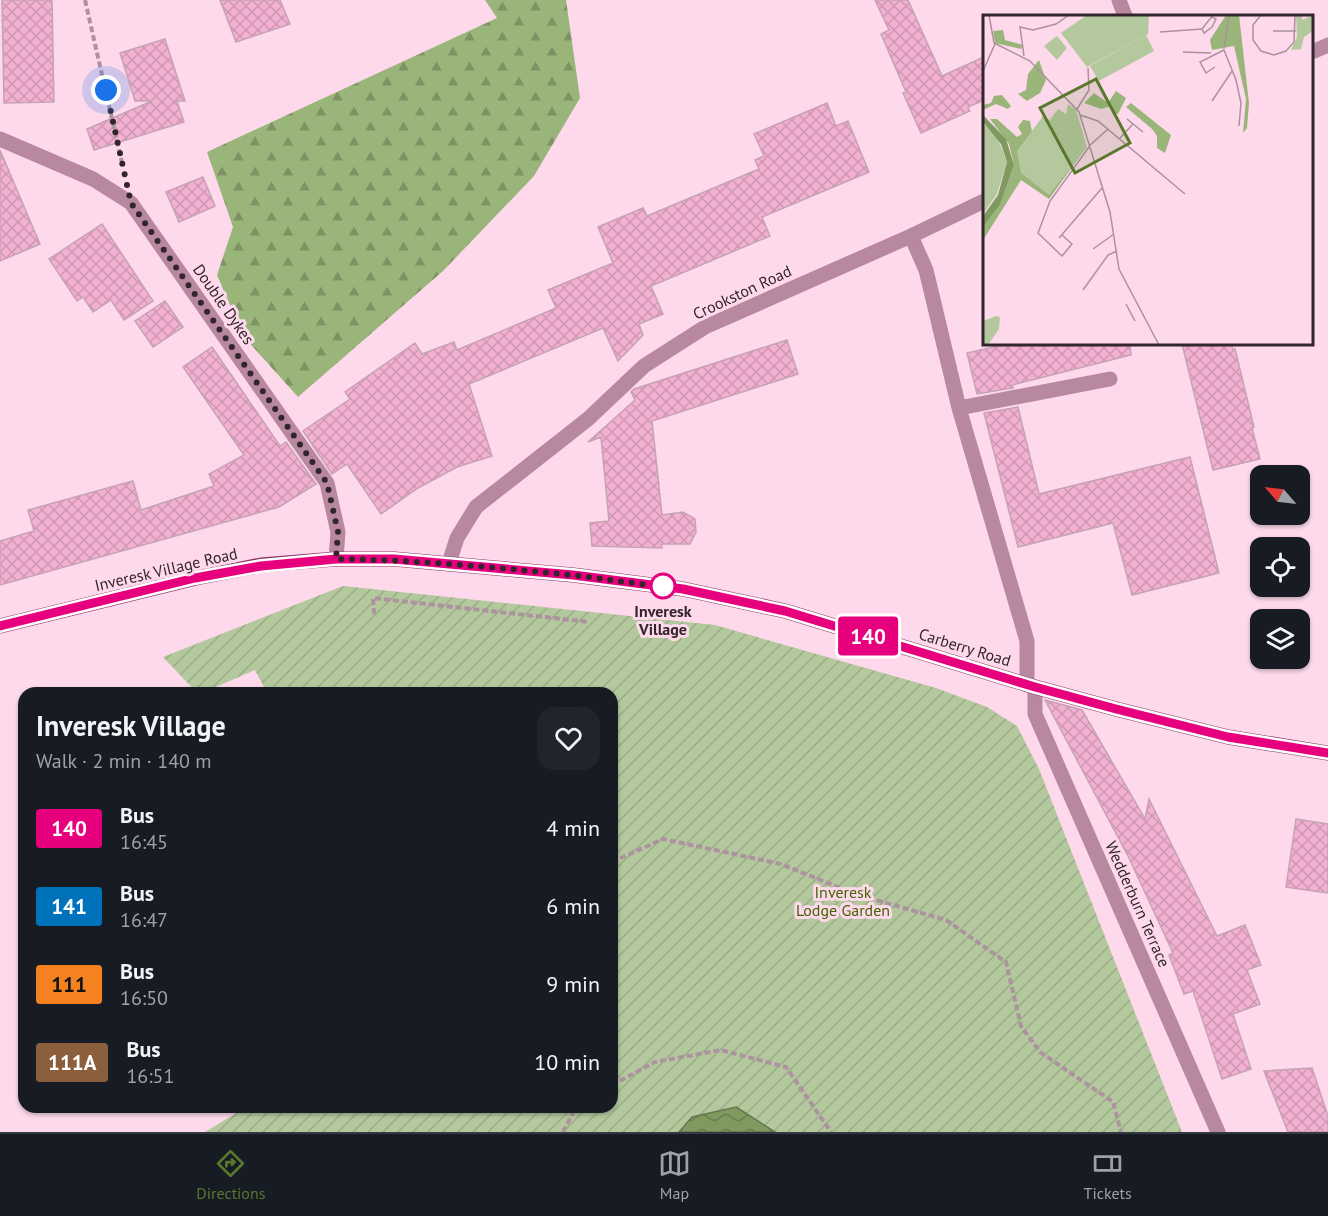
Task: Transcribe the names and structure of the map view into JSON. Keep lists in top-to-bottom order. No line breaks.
{"streets":{"main road":["Inveresk Village Road","Carberry Road"],"street":["Crookston Road","Double Dykes","Wedderburn Terrace"]},"crossings":[["Crookston Road","Inveresk Village Road"],["Crookston Road","Carberry Road"],["Crookston Road","Wedderburn Terrace"],["Double Dykes","Inveresk Village Road"],["Inveresk Village Road","Carberry Road"],["Carberry Road","Wedderburn Terrace"]],"parks":["Inveresk Lodge Garden"],"places":["Inveresk Village"],"lines":["bus line 140"],"north":"top left","page":{"on_map":"140","heading":["Inveresk Village","Walk · 2 min · 140 m"],"list":[{"mark":"140","name":"Bus","note":"16:45","value":"4 min"},{"mark":"141","name":"Bus","note":"16:47","value":"6 min"},{"mark":"111","name":"Bus","note":"16:50","value":"9 min"},{"mark":"111A","name":"Bus","note":"16:51","value":"10 min"}],"tabs":["Directions","Map","Tickets"]}}
